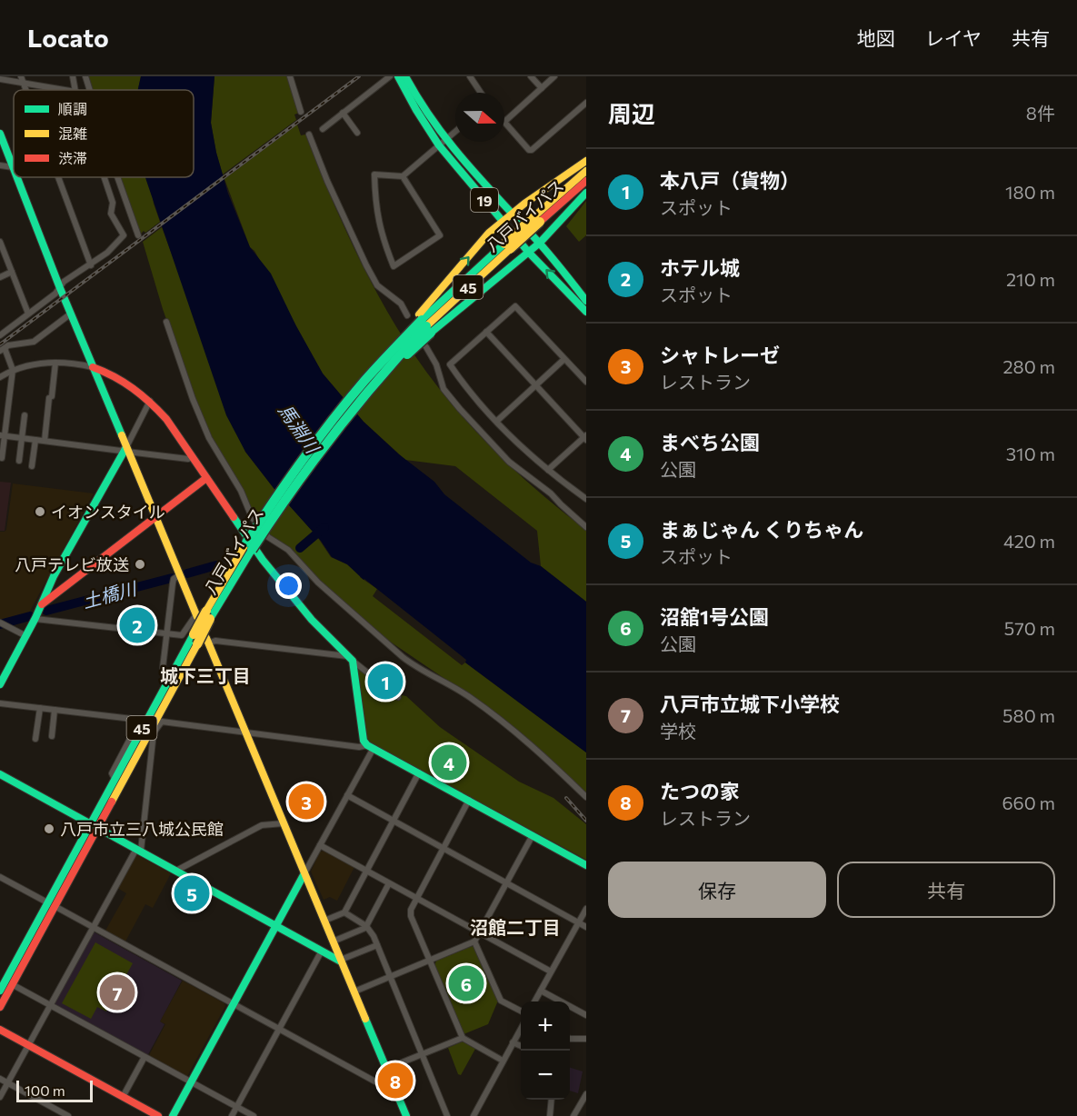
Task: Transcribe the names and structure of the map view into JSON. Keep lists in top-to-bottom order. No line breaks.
{"streets":{"main road":["19","八戸バイパス","45"]},"districts":["城下三丁目","沼館二丁目"],"water":["馬淵川","土橋川"],"places":["イオンスタイル","八戸テレビ放送","八戸市立三八城公民館"],"legend":["順調","混雑","渋滞"],"scale_bar":"100 m","north":"right","page":{"header":"Locato","nav":["地図","レイヤ","共有"],"heading":["周辺","8件"],"list":[{"mark":"1","name":"本八戸（貨物）","note":"スポット","value":"180 m"},{"mark":"2","name":"ホテル城","note":"スポット","value":"210 m"},{"mark":"3","name":"シャトレーゼ","note":"レストラン","value":"280 m"},{"mark":"4","name":"まべち公園","note":"公園","value":"310 m"},{"mark":"5","name":"まぁじゃん くりちゃん","note":"スポット","value":"420 m"},{"mark":"6","name":"沼舘1号公園","note":"公園","value":"570 m"},{"mark":"7","name":"八戸市立城下小学校","note":"学校","value":"580 m"},{"mark":"8","name":"たつの家","note":"レストラン","value":"660 m"}],"pins":["2","1","4","3","5","6","7","8"],"buttons":["保存","共有"],"map_buttons":["+","−"],"scale":"100 m"}}
